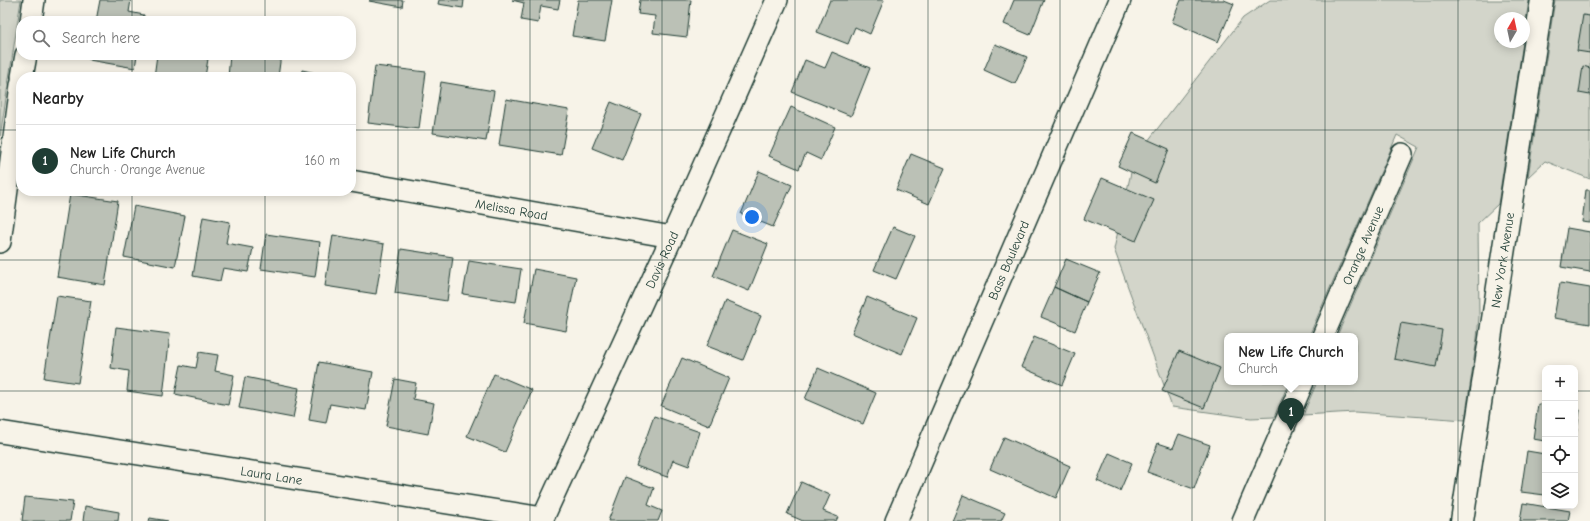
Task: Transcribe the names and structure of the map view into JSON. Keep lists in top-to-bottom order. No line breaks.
{"streets":{"street":["Melissa Road","Orange Avenue","Davis Road","Bass Boulevard","New York Avenue","Laura Lane"]},"crossings":[["Melissa Road","Davis Road"],["Davis Road","Laura Lane"]],"north":"top","page":{"search":"Search here","heading":"Nearby","list":[{"mark":"1","name":"New Life Church","note":"Church · Orange Avenue","value":"160 m"}],"popup":["New Life Church","Church"],"map_buttons":["+","−"],"pins":"1"}}
